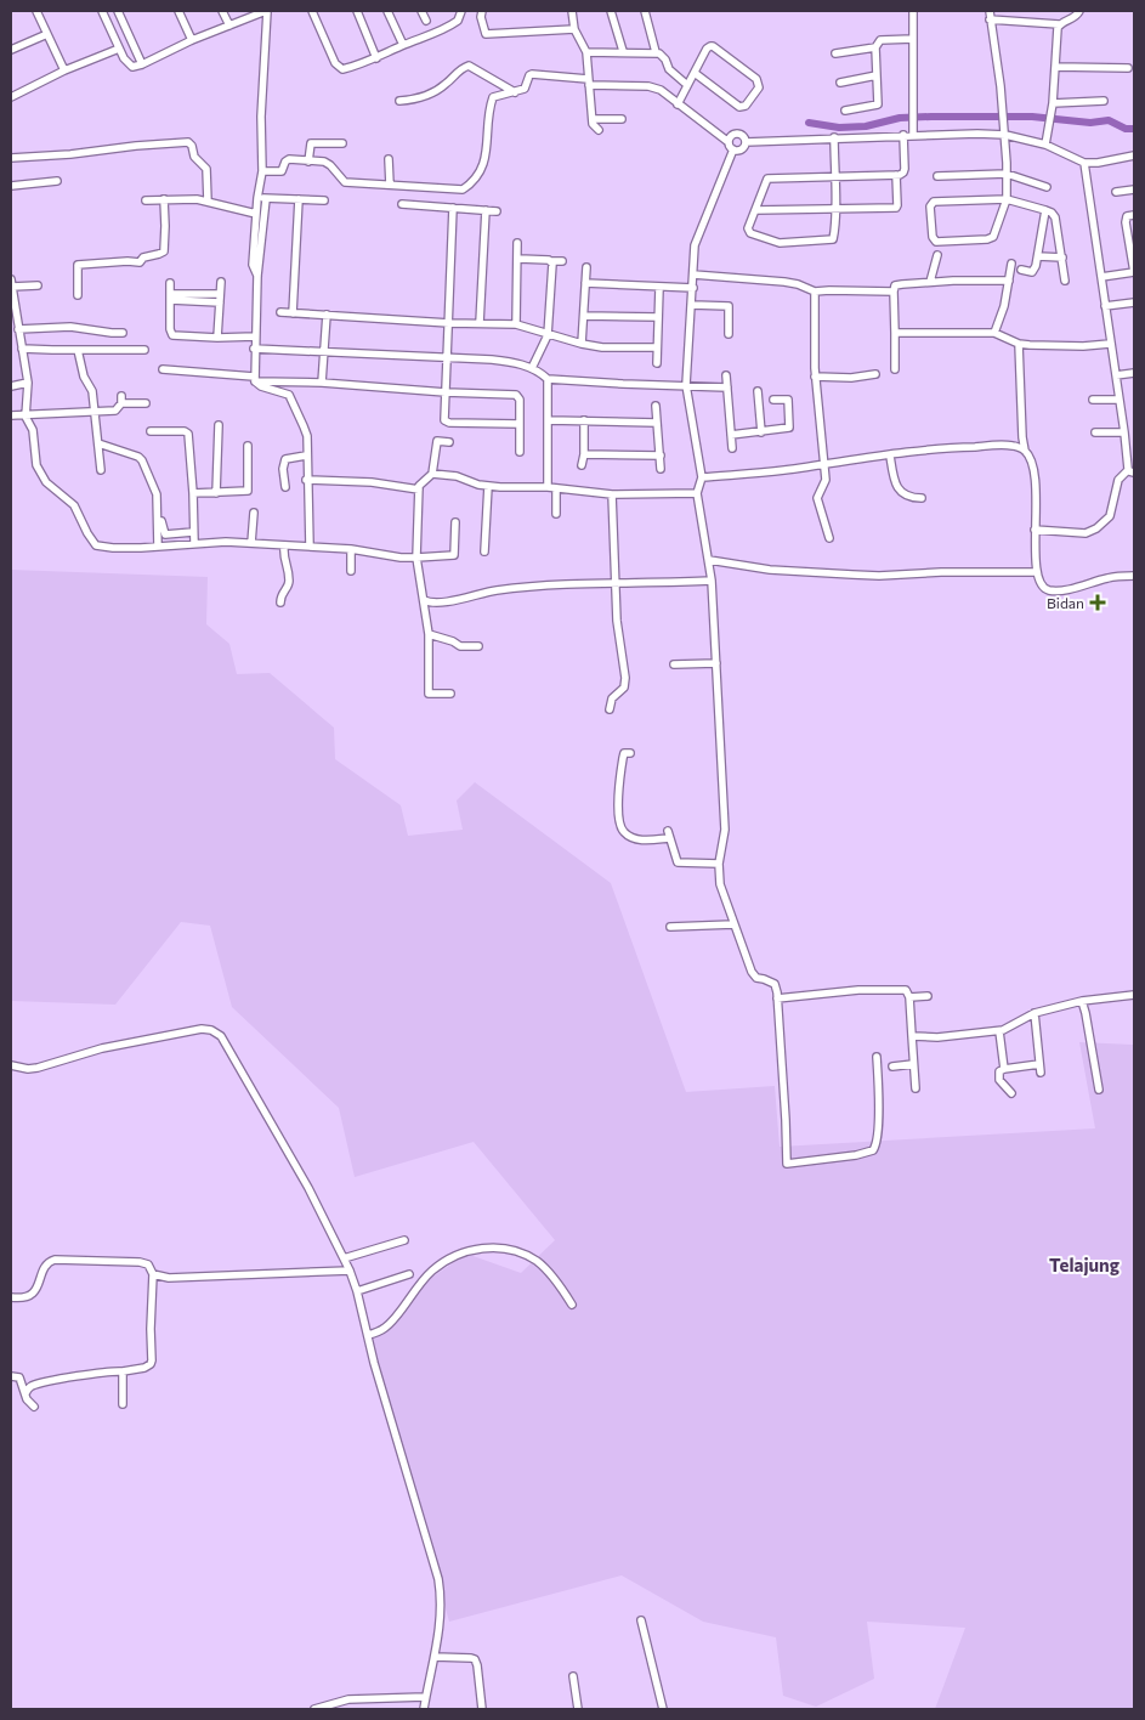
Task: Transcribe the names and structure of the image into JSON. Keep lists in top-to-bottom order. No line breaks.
{"districts":["Telajung"],"places":{"health":["Bidan"]}}
